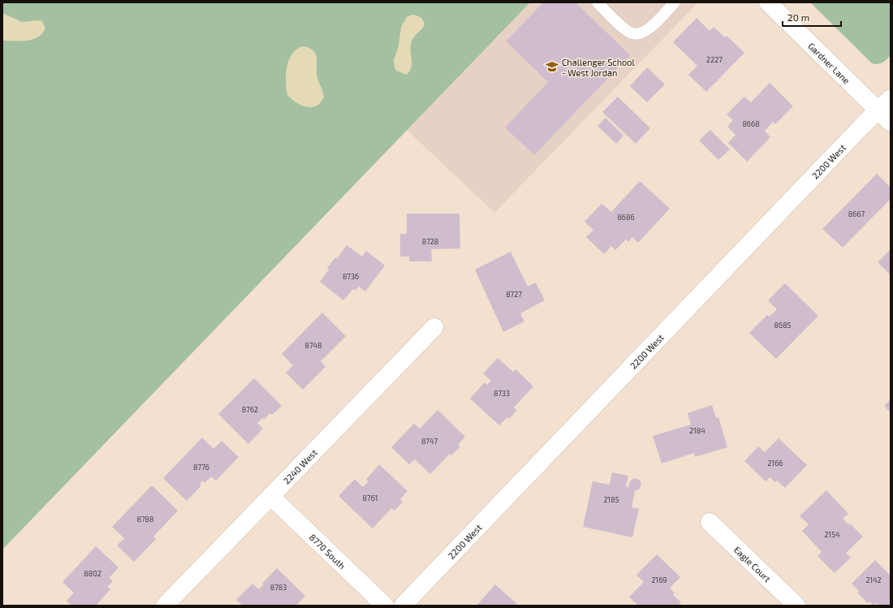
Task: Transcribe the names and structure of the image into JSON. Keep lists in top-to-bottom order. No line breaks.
{"streets":{"street":["Gardner Lane","2200 West","2240 West","8770 South","Eagle Court"]},"crossings":[["Gardner Lane","2200 West"],["2240 West","8770 South"]],"places":{"school or university":["Challenger School - West Jordan"]},"house_numbers":["2227","8668","8667","8686","8728","8736","8727","8685","8748","8733","8762","2184","8747","2166","8776","8761","2185","8788","2154","8802","2169","2142","8783"],"scale_bar":"20 m"}
